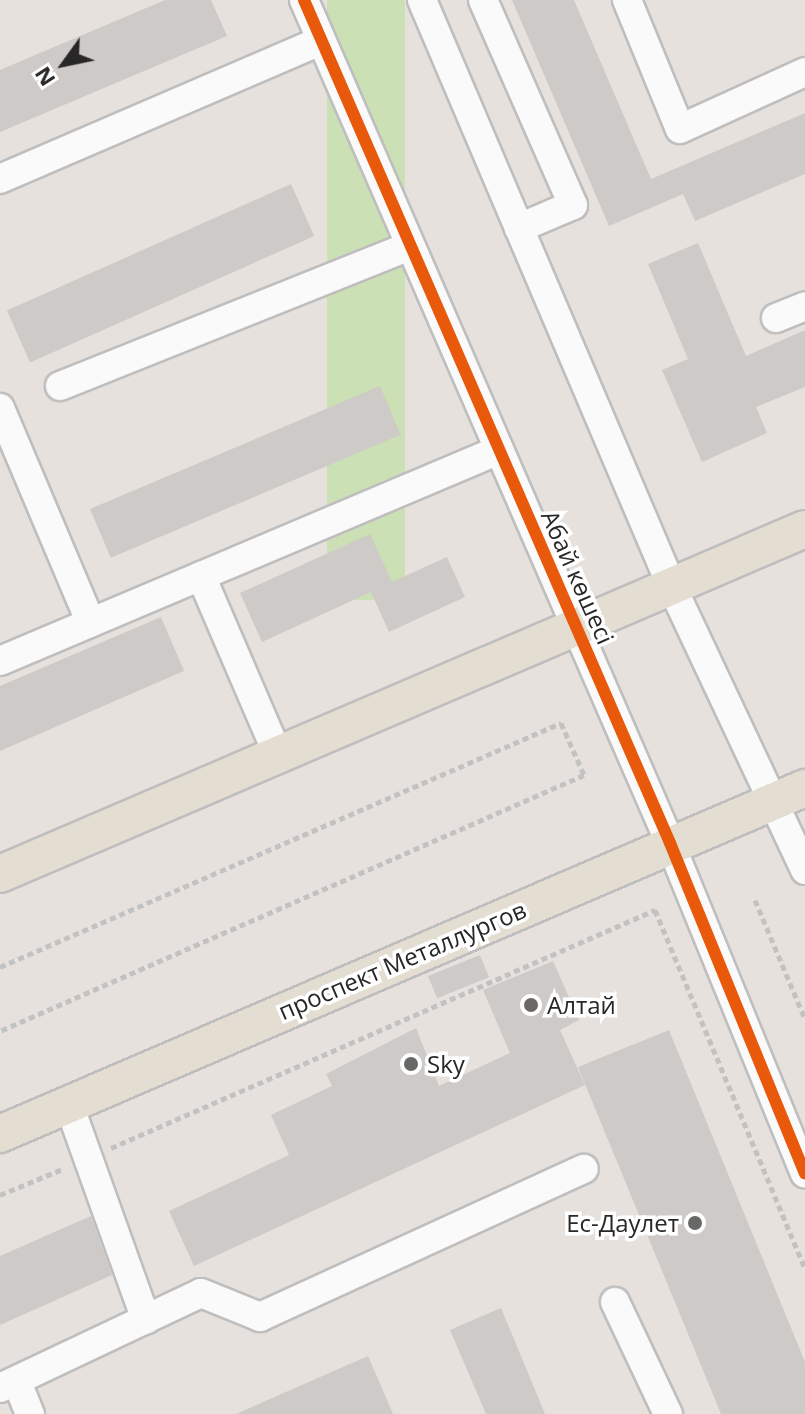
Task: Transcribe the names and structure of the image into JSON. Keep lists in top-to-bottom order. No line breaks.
{"streets":{"main road":["проспект Металлургов"],"street":["Абай көшесі"]},"crossings":[["Абай көшесі","проспект Металлургов"]],"places":["Алтай","Sky","Ес-Даулет"],"north":"bottom left"}
